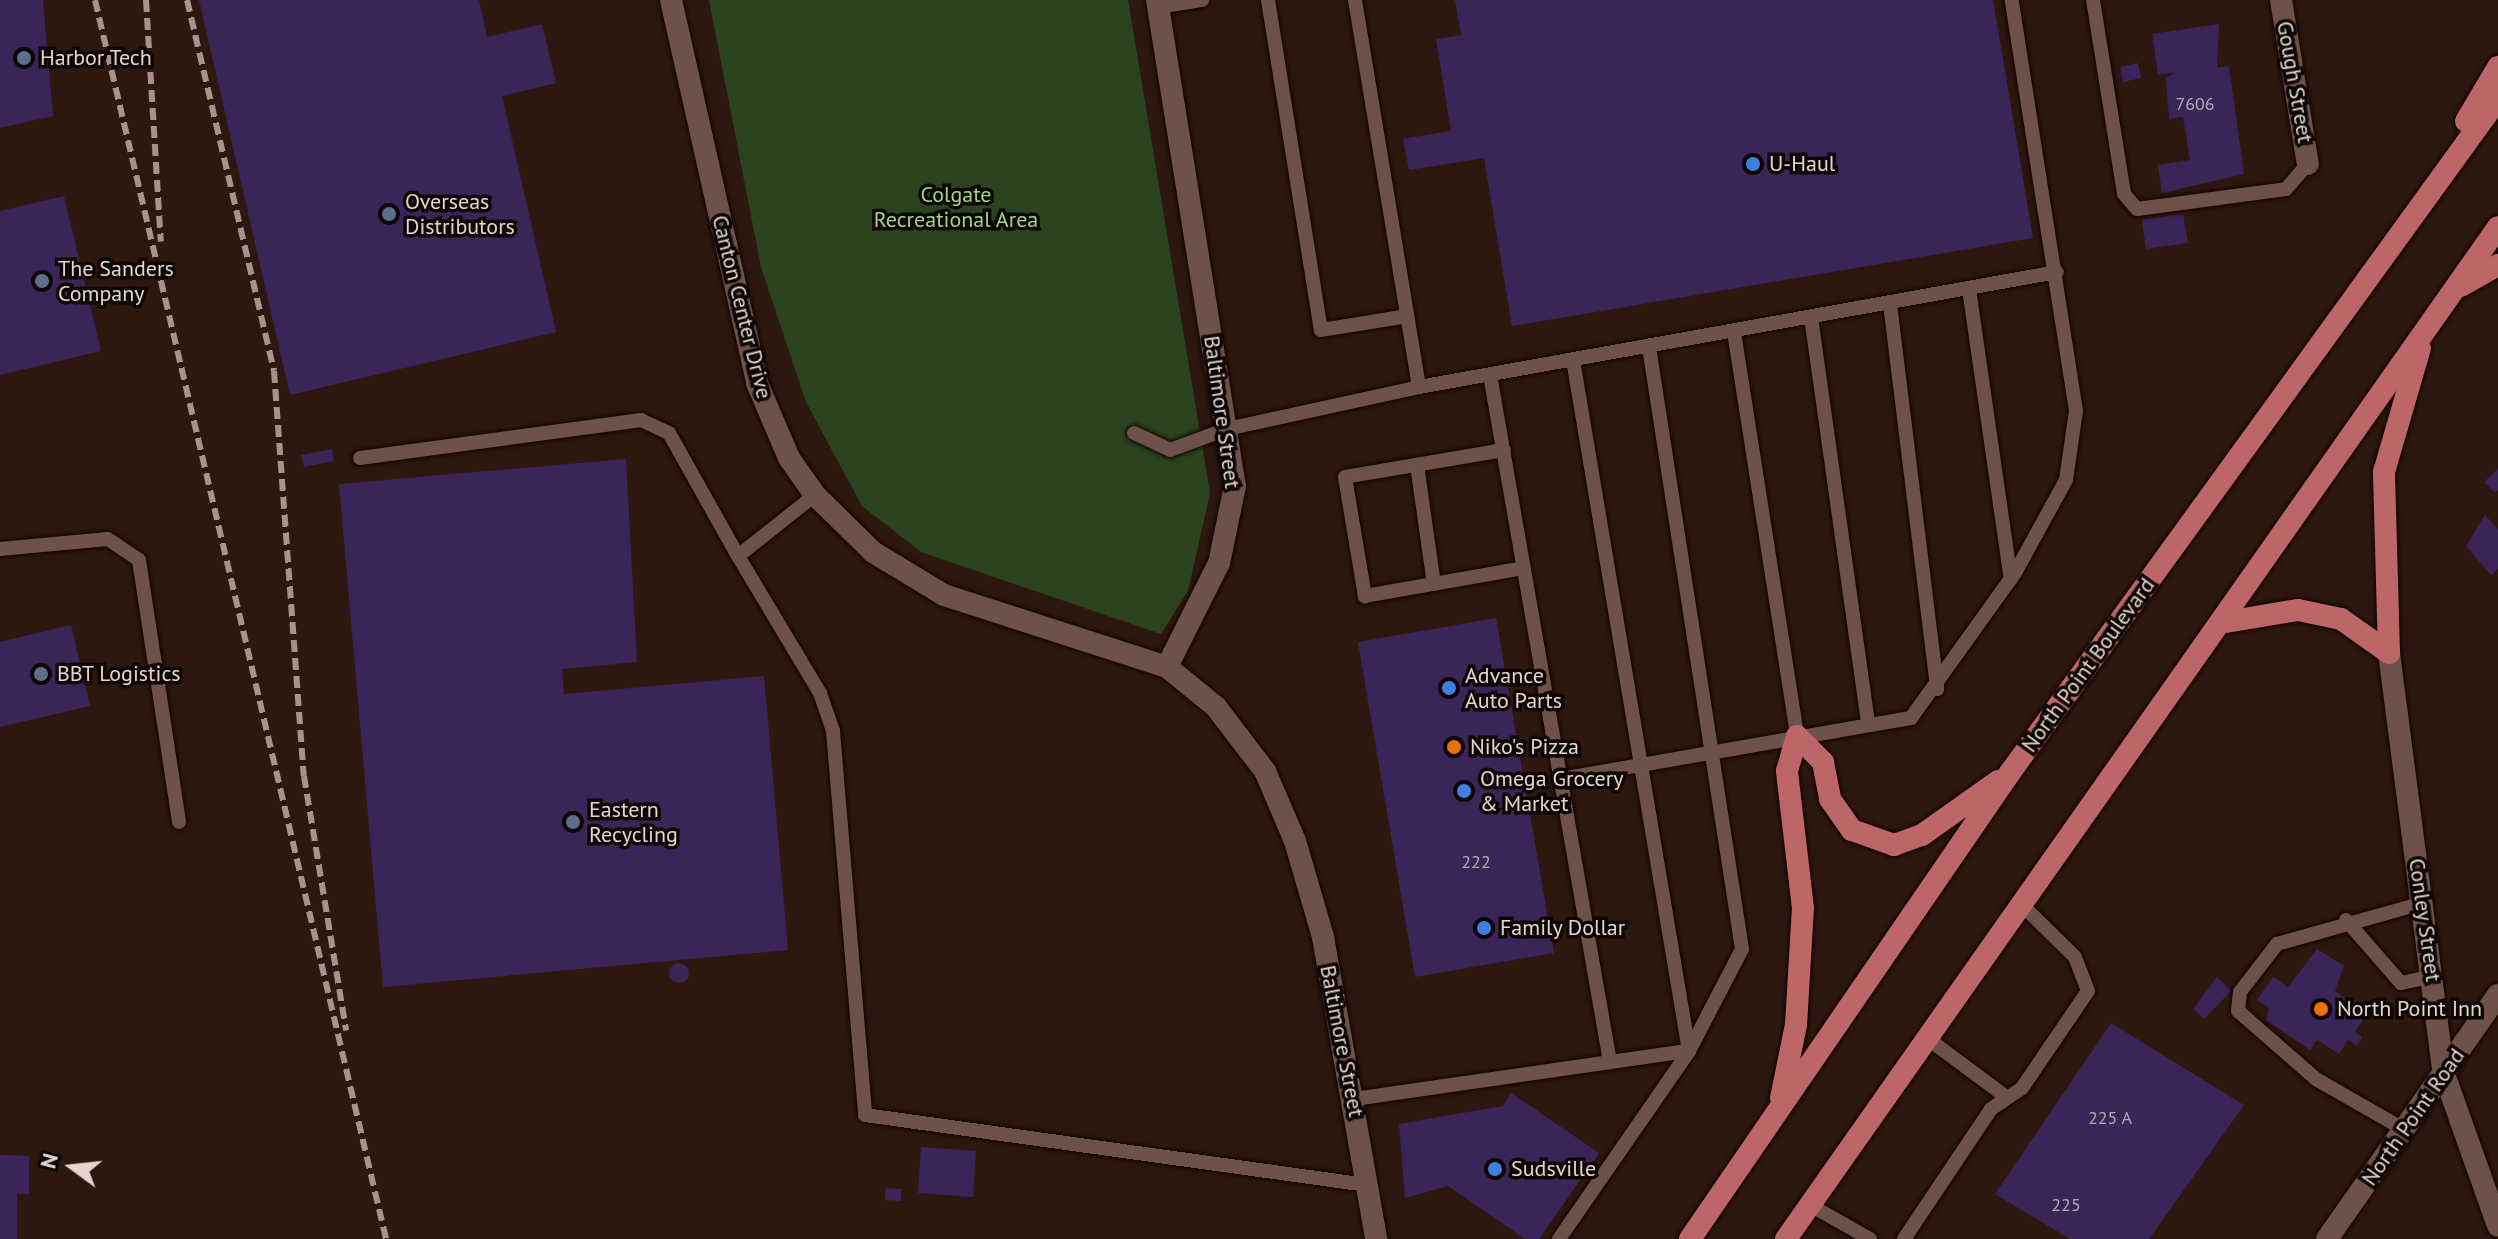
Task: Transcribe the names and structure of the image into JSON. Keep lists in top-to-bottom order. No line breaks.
{"streets":{"main road":["North Point Boulevard"],"street":["Gough Street","Canton Center Drive","Baltimore Street","Conley Street","North Point Road"]},"crossings":[["Canton Center Drive","Baltimore Street"],["Conley Street","North Point Road"]],"parks":["Colgate Recreational Area"],"places":["Harbor Tech","U-Haul","Overseas Distributors","The Sanders Company","BBT Logistics","Advance Auto Parts","Niko's Pizza","Omega Grocery & Market","Eastern Recycling","Family Dollar","North Point Inn","Sudsville"],"house_numbers":["7606","222","225 A","225"],"north":"left"}
